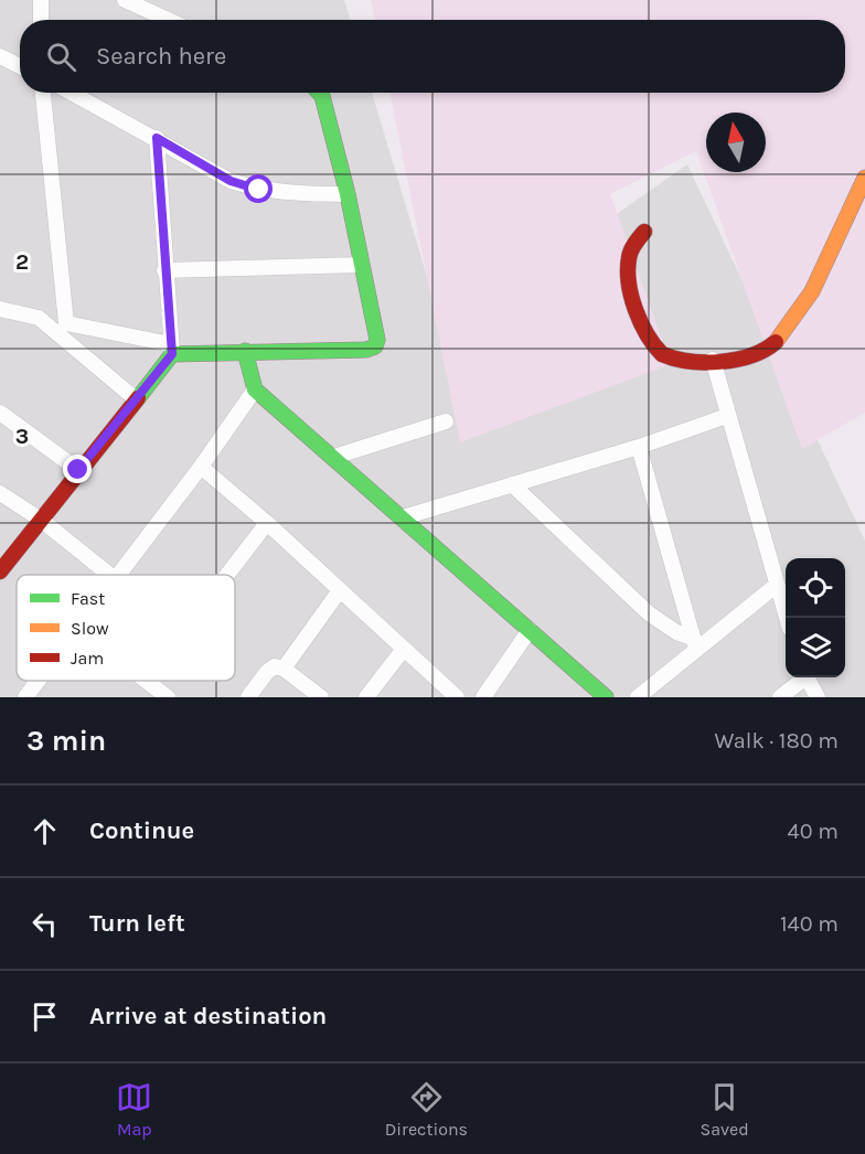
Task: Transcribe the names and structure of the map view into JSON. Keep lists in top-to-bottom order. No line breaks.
{"legend":["Fast","Slow","Jam"],"north":"top","page":{"search":"Search here","heading":["3 min","Walk · 180 m"],"list":[["Continue","40 m"],["Turn left","140 m"],"Arrive at destination"],"nav":["Map","Directions","Saved"]},"grid":{"rows":["2","3"]}}
